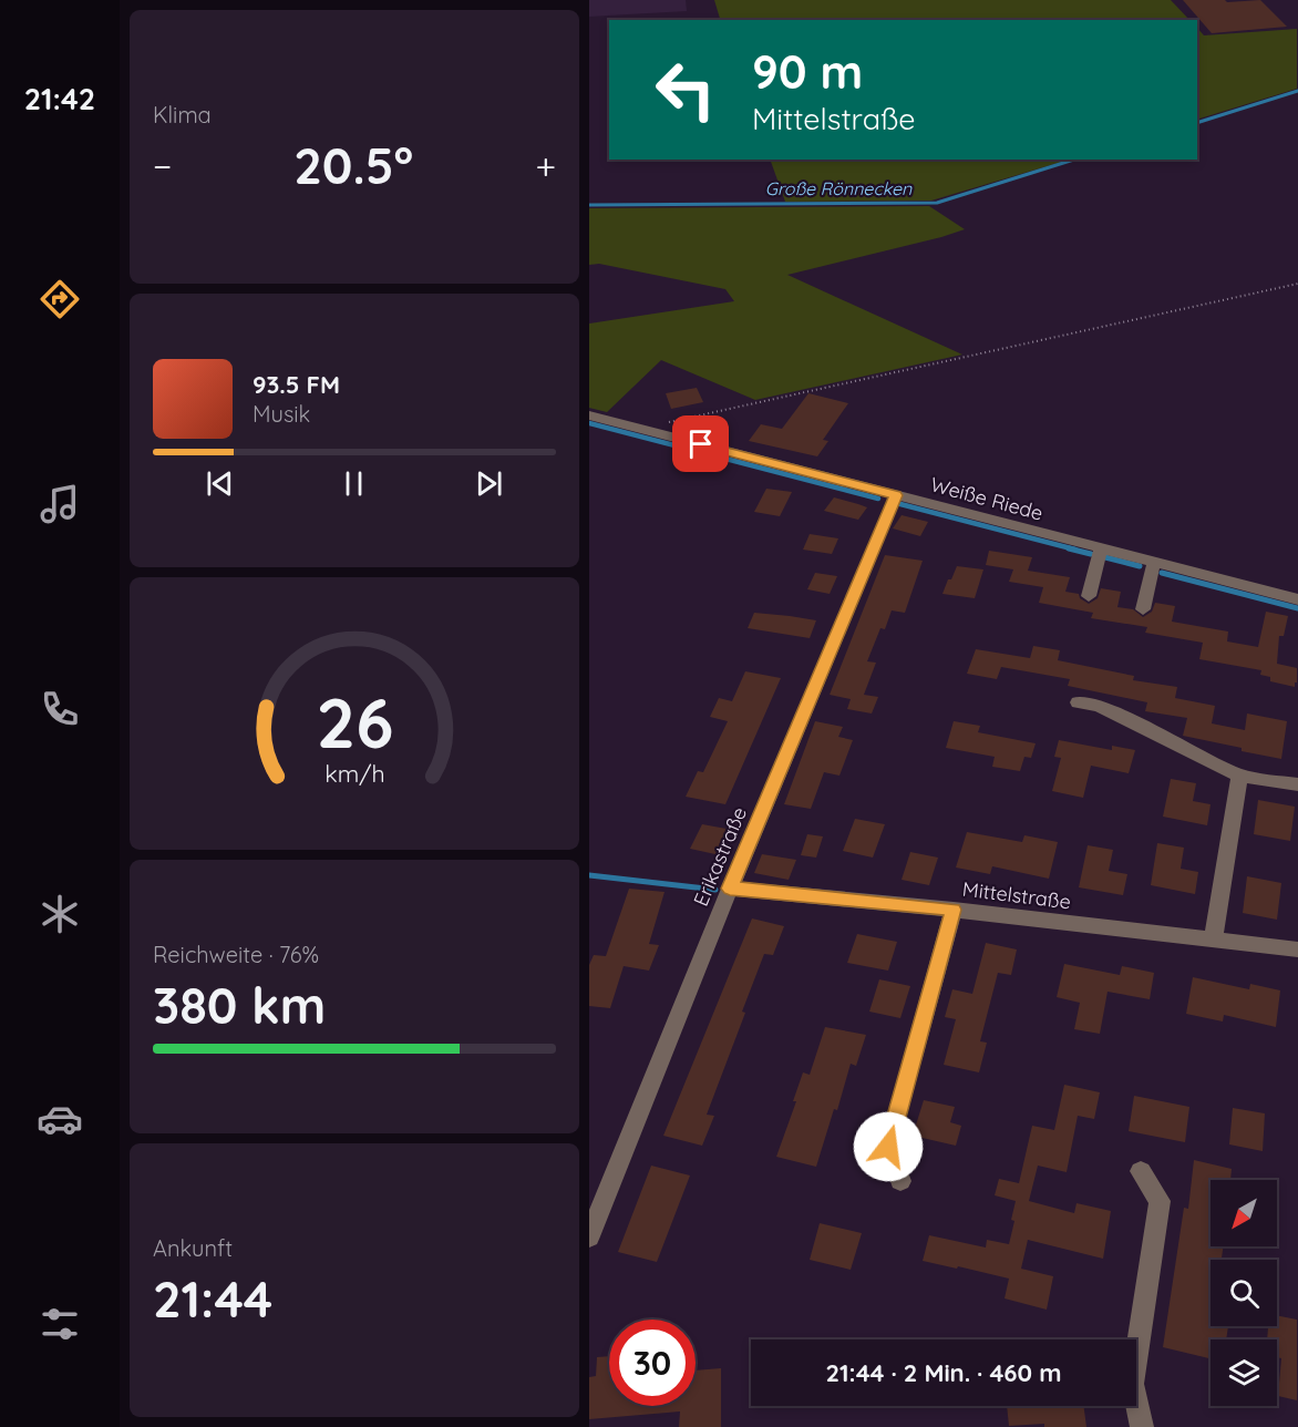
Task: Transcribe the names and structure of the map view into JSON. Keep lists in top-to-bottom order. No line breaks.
{"streets":{"street":["Weiße Riede","Erikastraße","Mittelstraße"]},"crossings":[["Weiße Riede","Erikastraße"],["Erikastraße","Mittelstraße"]],"water":["Große Rönnecken"],"north":"bottom left","page":{"tabs":"21:42","tile":["Klima",["Reichweite · 76%","380 km"],["Ankunft","21:44"]],"turn":["90 m","Mittelstraße"],"heat":["−","20.5°","+"],"song":["93.5 FM","Musik"],"limit":"30","trip":"21:44 · 2 Min. · 460 m","gauge":["26","km/h"]}}
